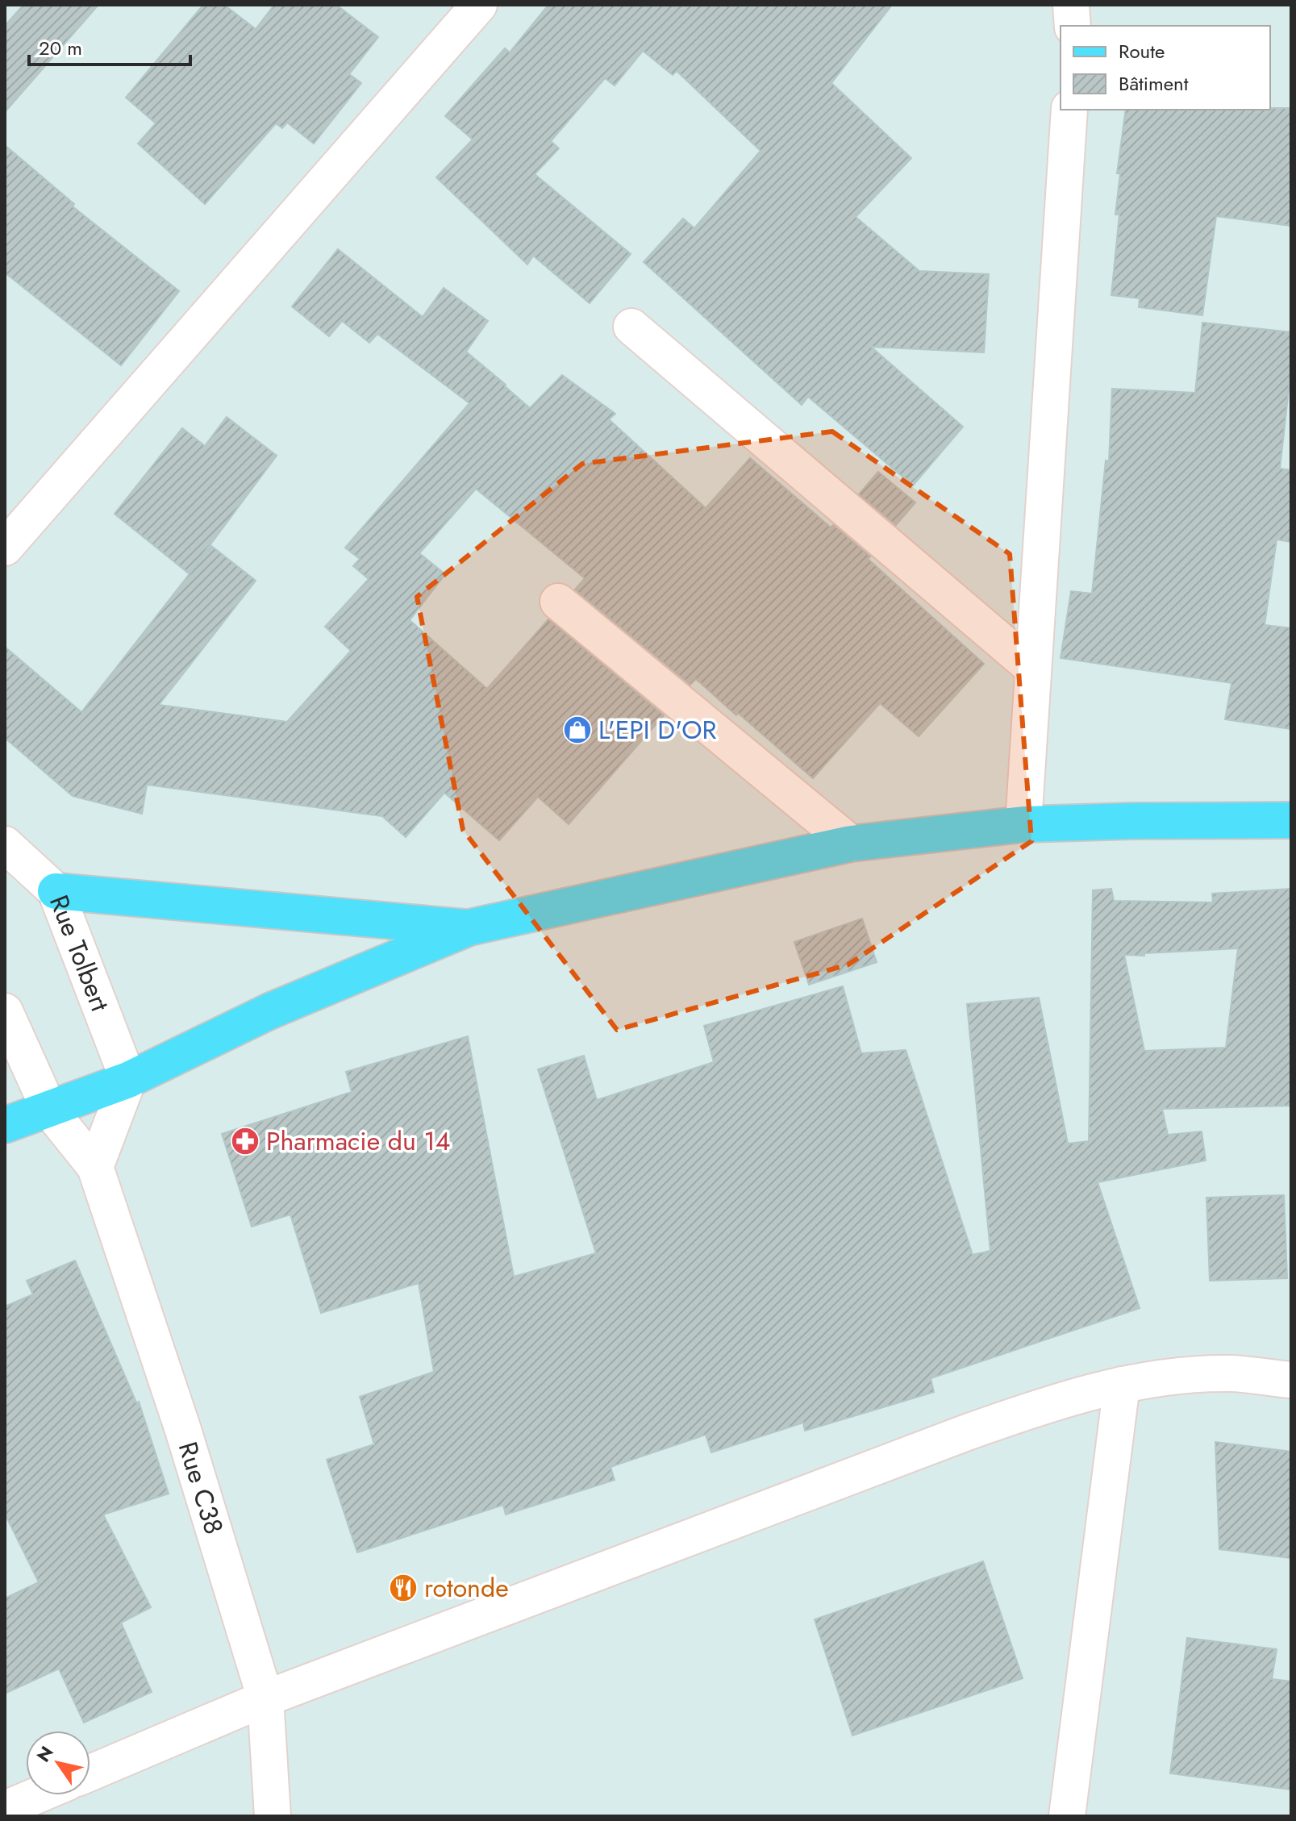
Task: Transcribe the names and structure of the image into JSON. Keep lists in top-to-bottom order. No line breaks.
{"streets":{"street":["Rue Tolbert","Rue C38"]},"places":{"shop":["L'EPI D'OR"],"pharmacy":["Pharmacie du 14"],"restaurant":["rotonde"]},"legend":["Route","Bâtiment"],"scale_bar":"20 m","north":"top left"}
